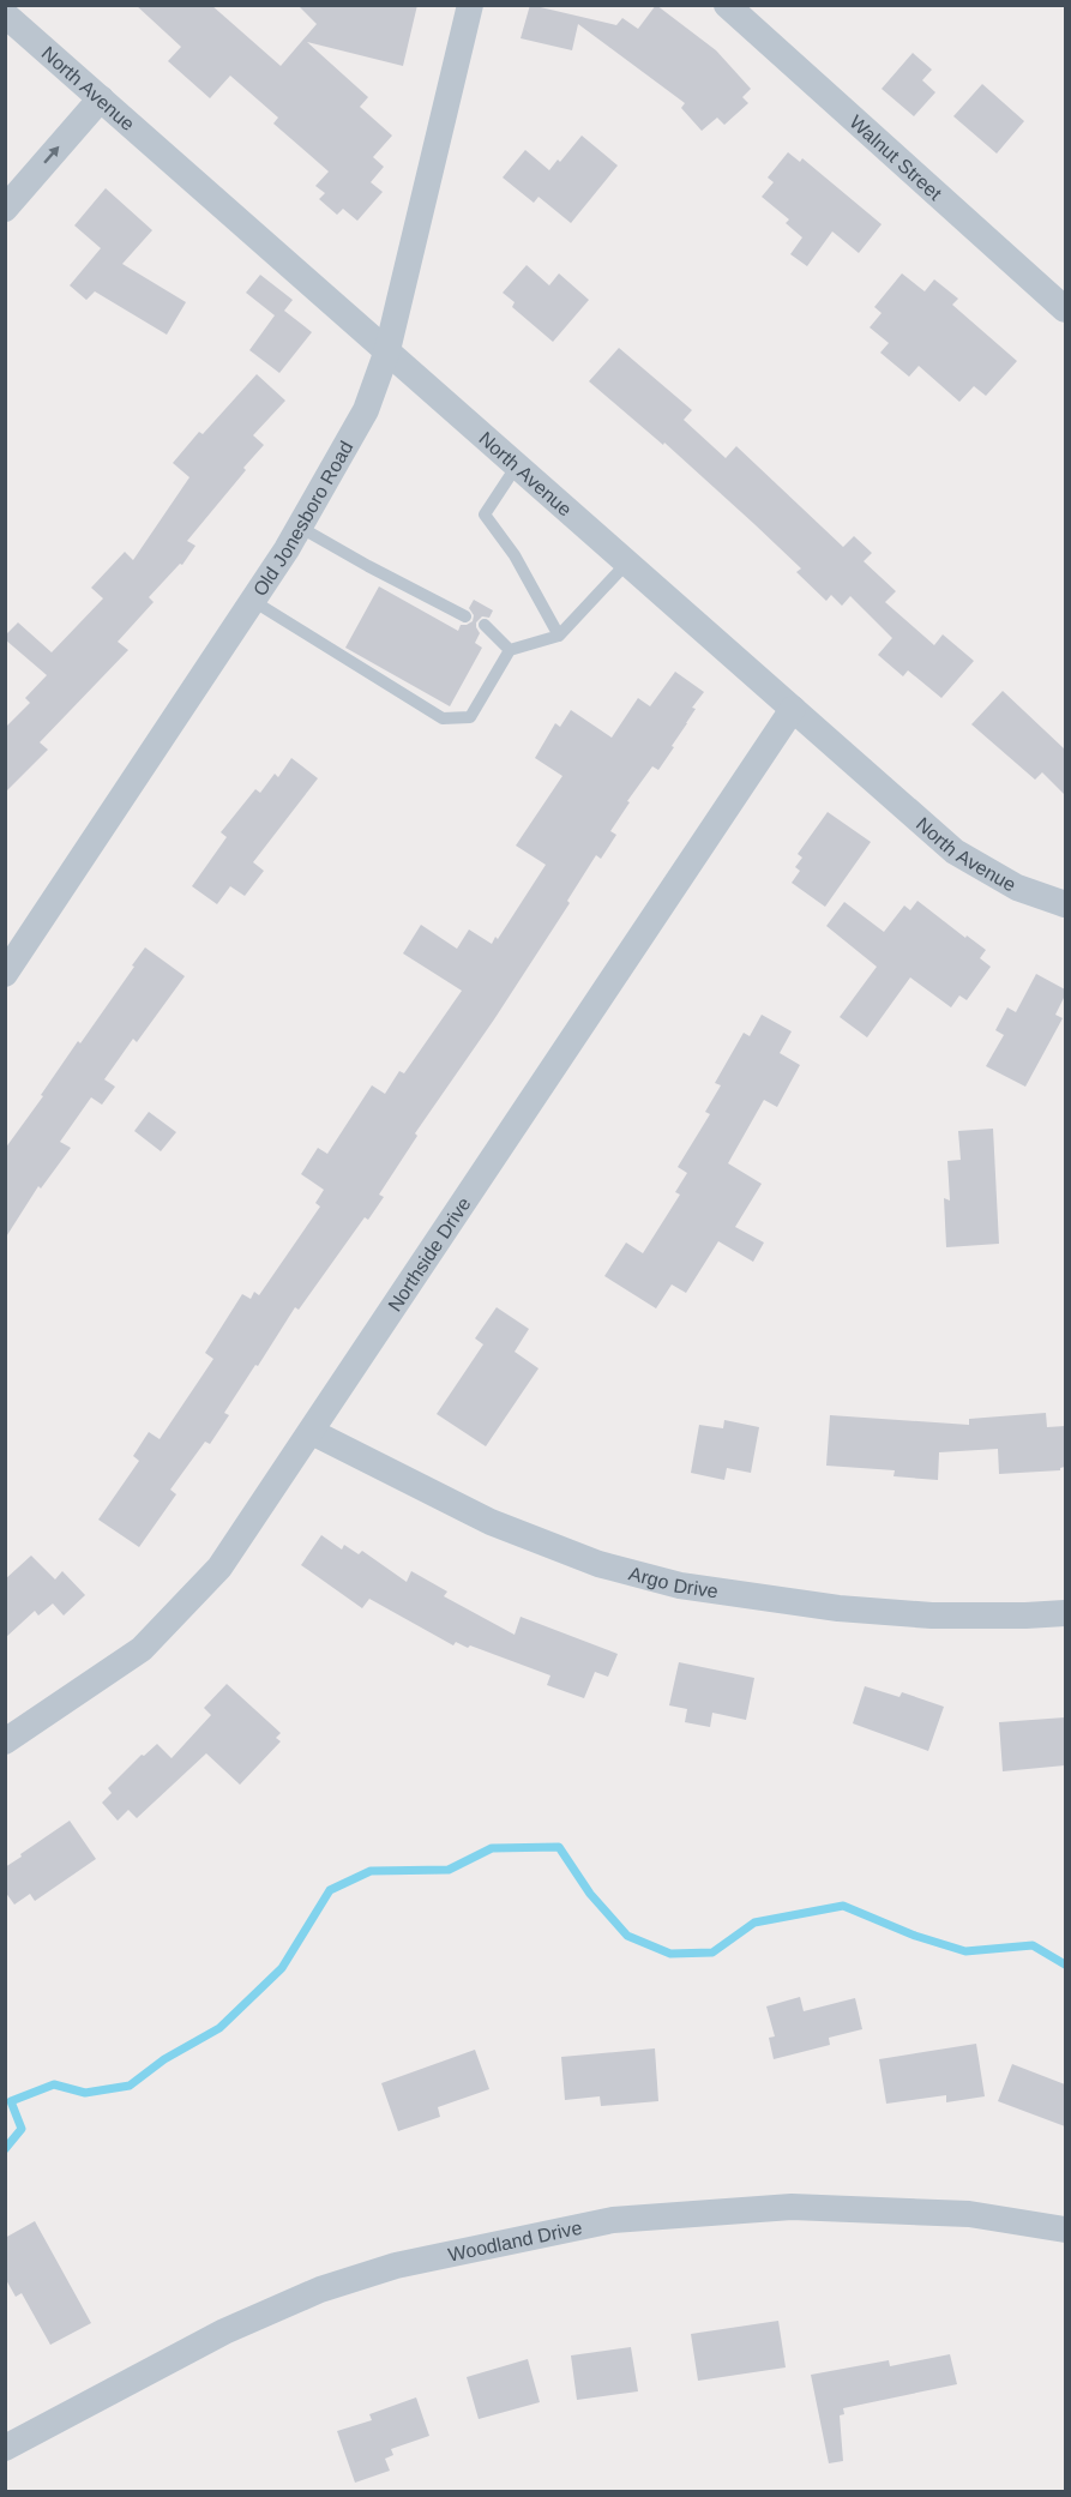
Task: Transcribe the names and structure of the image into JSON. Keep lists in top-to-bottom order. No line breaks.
{"streets":{"street":["North Avenue","Walnut Street","Old Jonesboro Road","Northside Drive","Argo Drive","Woodland Drive"]},"crossings":[["North Avenue","Old Jonesboro Road"],["North Avenue","Northside Drive"],["Northside Drive","Argo Drive"]]}
